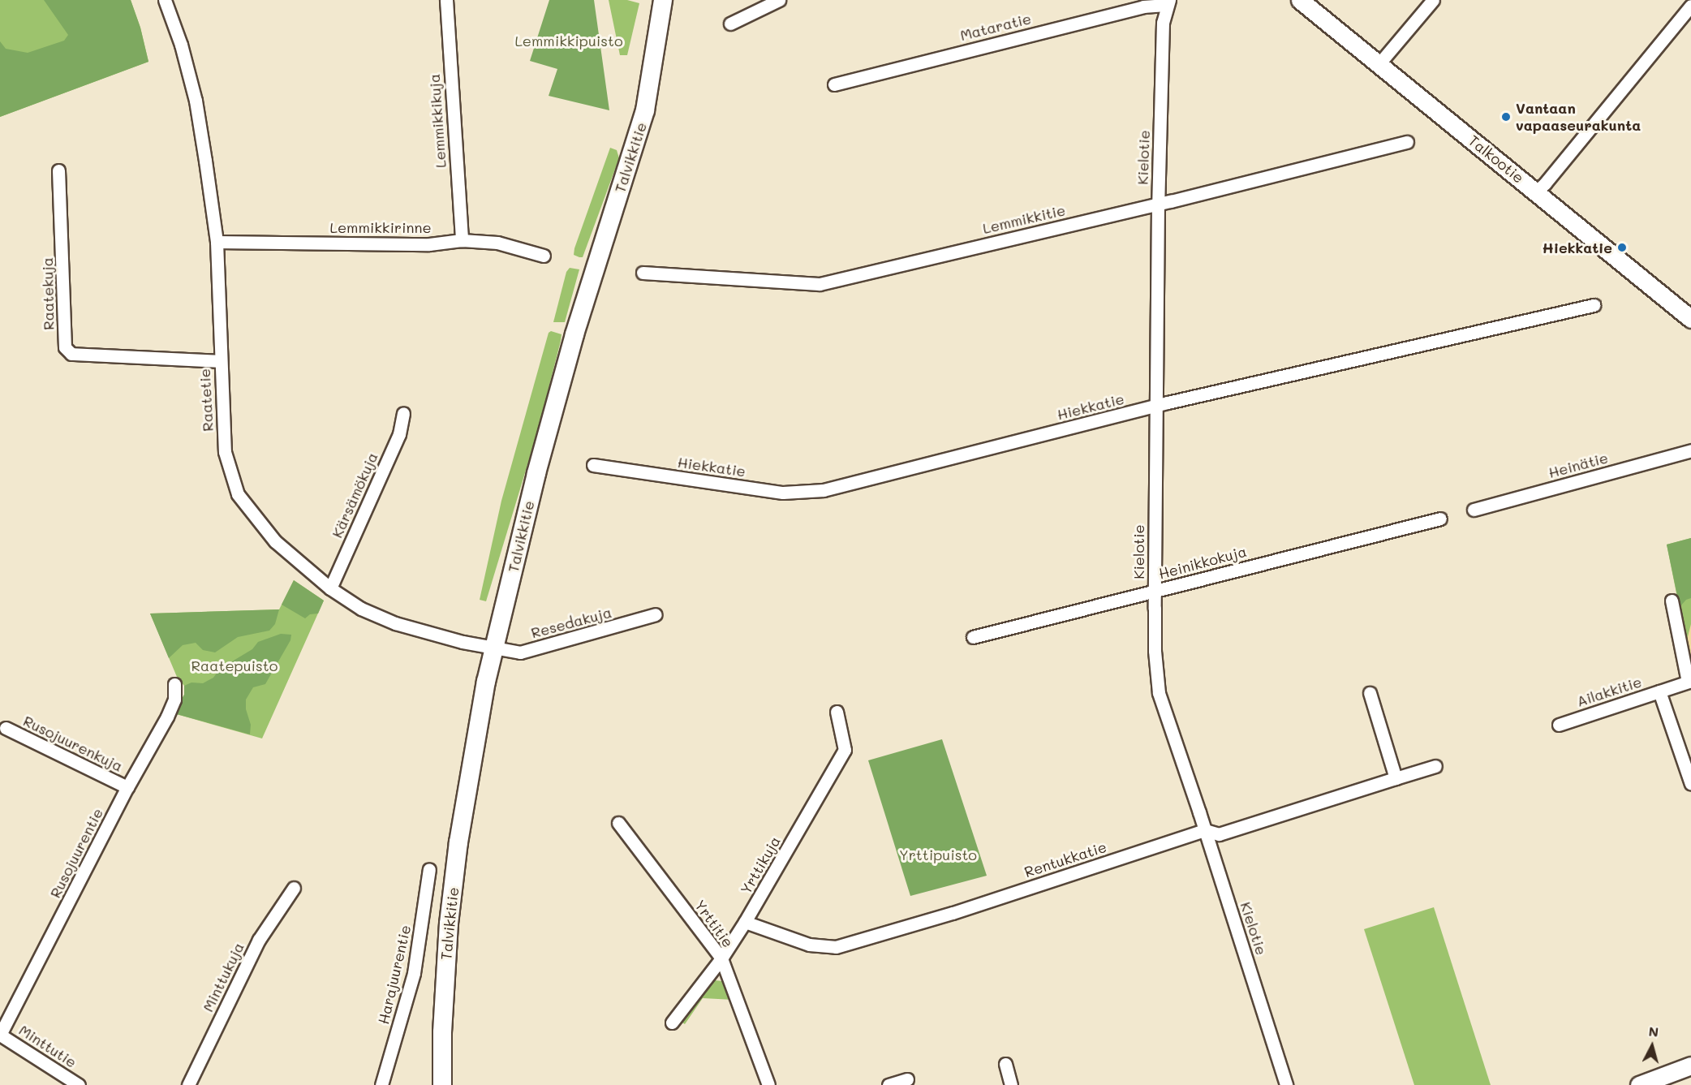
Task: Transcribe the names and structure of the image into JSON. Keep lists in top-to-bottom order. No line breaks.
{"streets":{"main road":["Talvikkitie"],"street":["Mataratie","Lemmikkikuja","Kielotie","Talkootie","Lemmikkitie","Lemmikkirinne","Raatekuja","Raatetie","Hiekkatie","Heinätie","Kärsämökuja","Heinikkokuja","Resedakuja","Ailakkitie","Rusojuurenkuja","Rusojuurentie","Rentukkatie","Yrttikuja","Yrttitie","Harajuurentie","Minttukuja","Minttutie"]},"crossings":[["Mataratie","Kielotie"],["Lemmikkikuja","Lemmikkirinne"],["Talvikkitie","Raatetie"],["Talvikkitie","Resedakuja"],["Kielotie","Lemmikkitie"],["Kielotie","Hiekkatie"],["Kielotie","Heinikkokuja"],["Kielotie","Rentukkatie"],["Lemmikkirinne","Raatetie"],["Raatekuja","Raatetie"],["Raatetie","Kärsämökuja"],["Raatetie","Resedakuja"],["Rusojuurenkuja","Rusojuurentie"],["Rusojuurentie","Minttutie"],["Rentukkatie","Yrttikuja"],["Yrttikuja","Yrttitie"]],"parks":["Lemmikkipuisto","Raatepuisto","Yrttipuisto"],"places":["Vantaan vapaaseurakunta","Hiekkatie"],"north":"top"}
